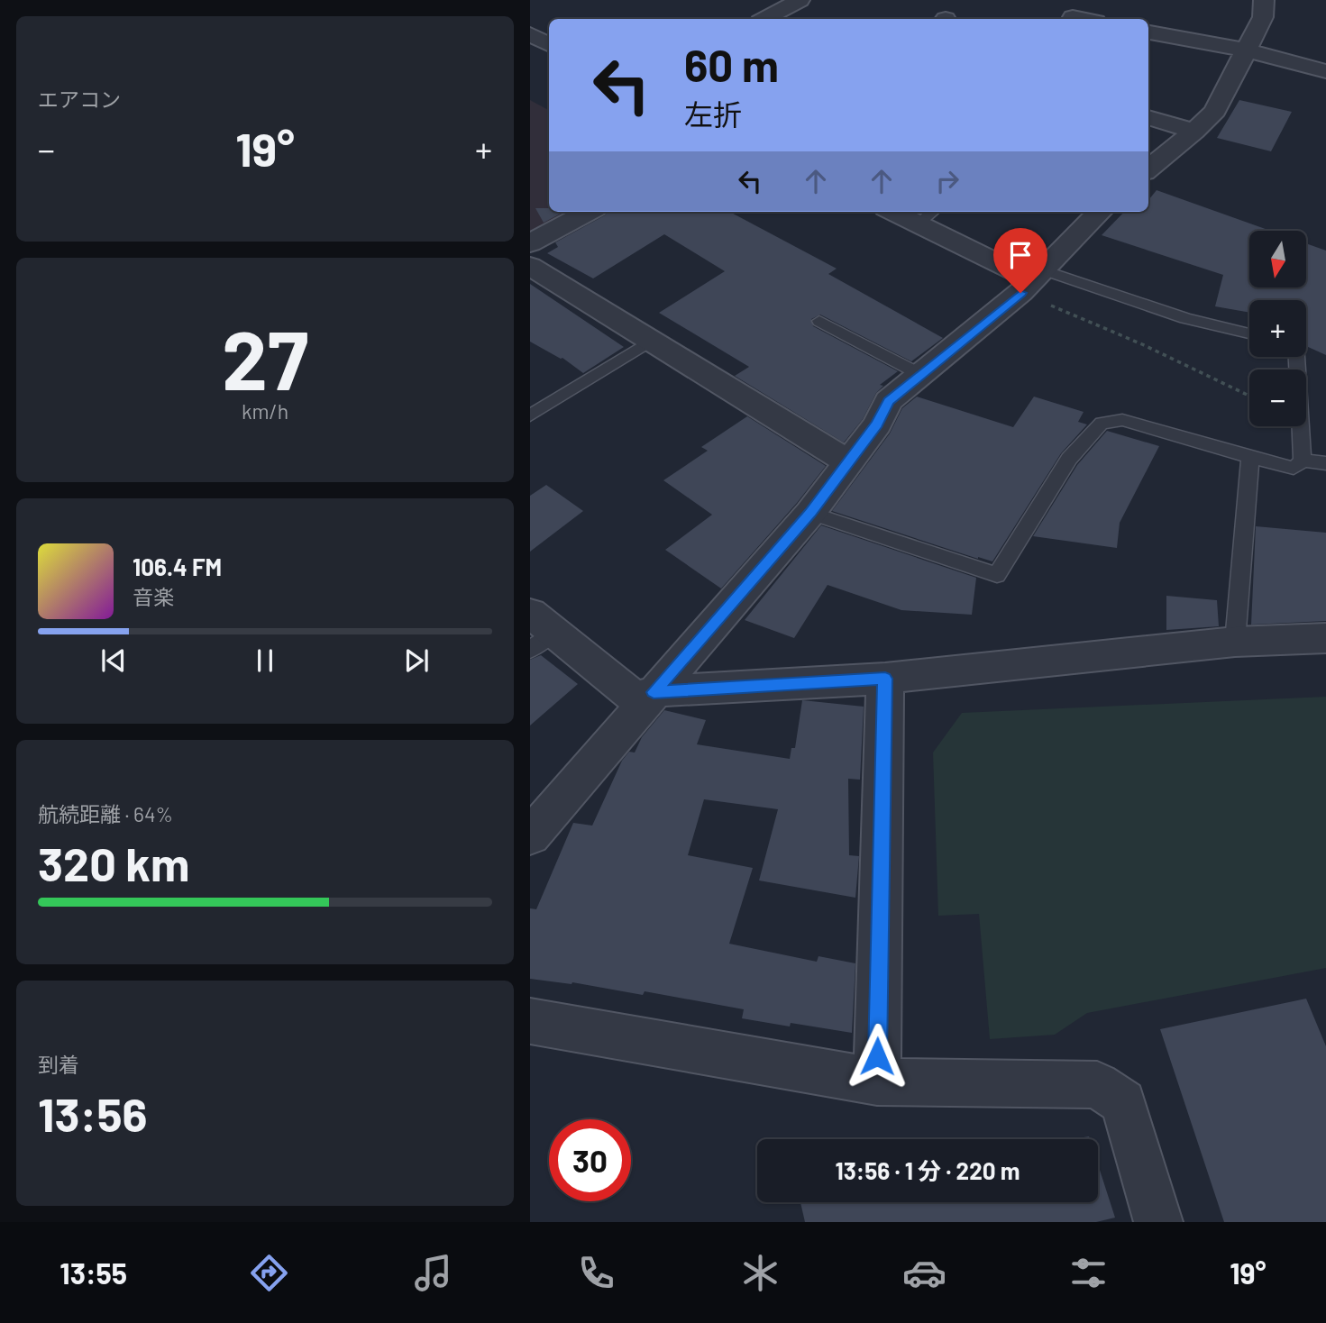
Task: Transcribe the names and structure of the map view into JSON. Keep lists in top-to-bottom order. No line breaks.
{"north":"bottom","page":{"tile":["エアコン",["27","km/h"],["航続距離 · 64%","320 km"],["到着","13:56"]],"turn":["60 m","左折"],"heat":["−","19°","+"],"map_buttons":["+","−"],"song":["106.4 FM","音楽"],"limit":"30","trip":"13:56 · 1 分 · 220 m","tabs":["13:55","19°"]}}
